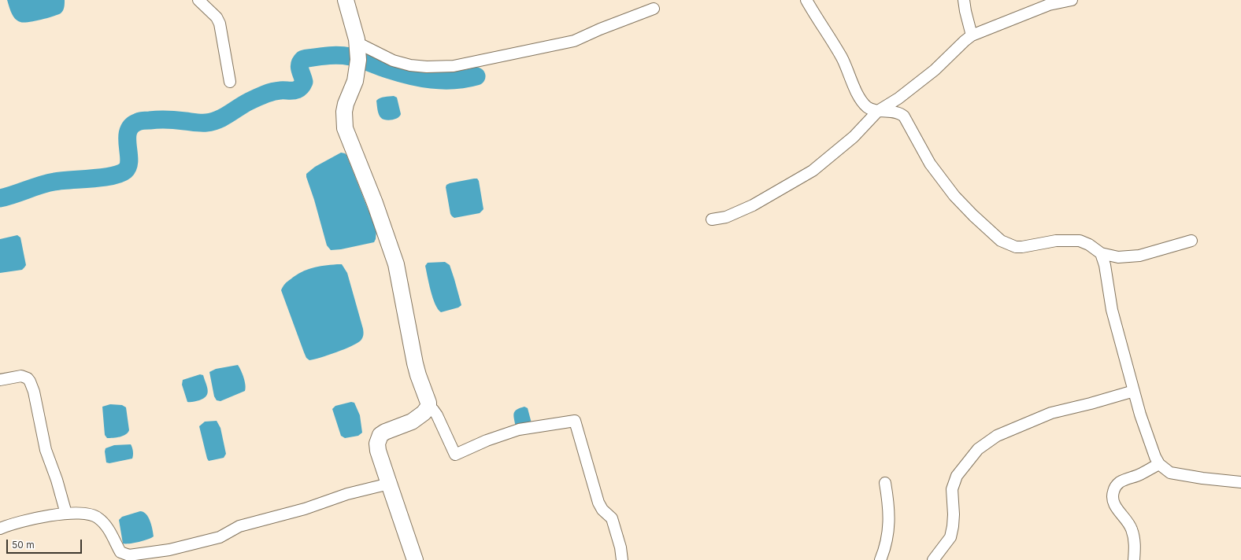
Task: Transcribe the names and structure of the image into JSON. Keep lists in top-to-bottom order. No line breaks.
{"scale_bar":"50 m"}
